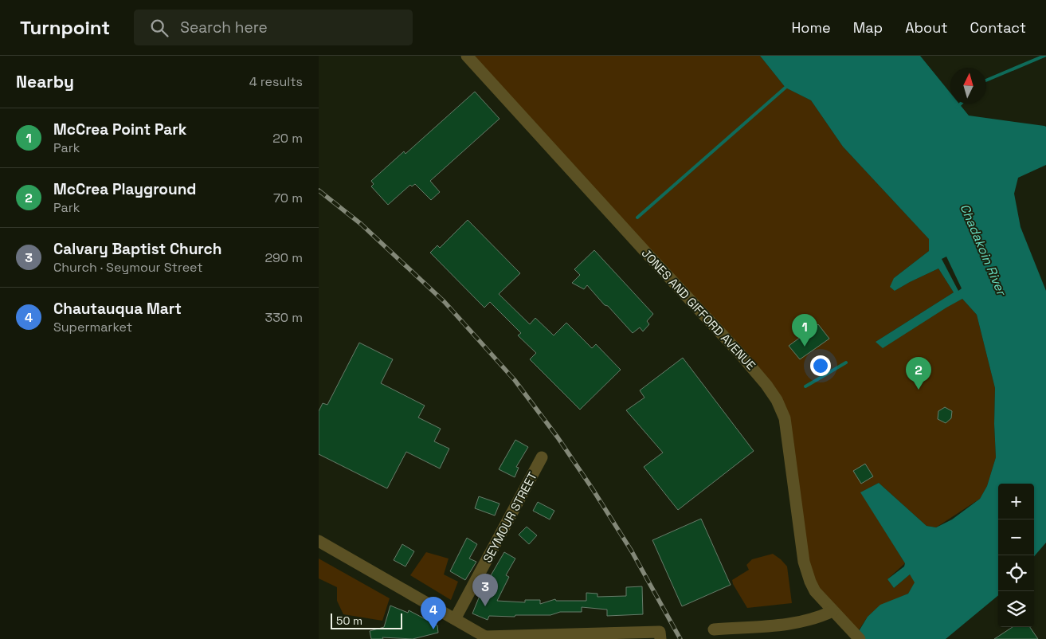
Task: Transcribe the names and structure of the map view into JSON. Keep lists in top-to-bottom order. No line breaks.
{"streets":{"street":["JONES AND GIFFORD AVENUE","SEYMOUR STREET"]},"water":["Chadakoin River"],"scale_bar":"50 m","north":"top","page":{"header":"Turnpoint","search":"Search here","nav":["Home","Map","About","Contact"],"heading":["Nearby","4 results"],"list":[{"mark":"1","name":"McCrea Point Park","note":"Park","value":"20 m"},{"mark":"2","name":"McCrea Playground","note":"Park","value":"70 m"},{"mark":"3","name":"Calvary Baptist Church","note":"Church · Seymour Street","value":"290 m"},{"mark":"4","name":"Chautauqua Mart","note":"Supermarket","value":"330 m"}],"pins":["1","2","3","4"],"map_buttons":["+","−"],"scale":"50 m"}}
